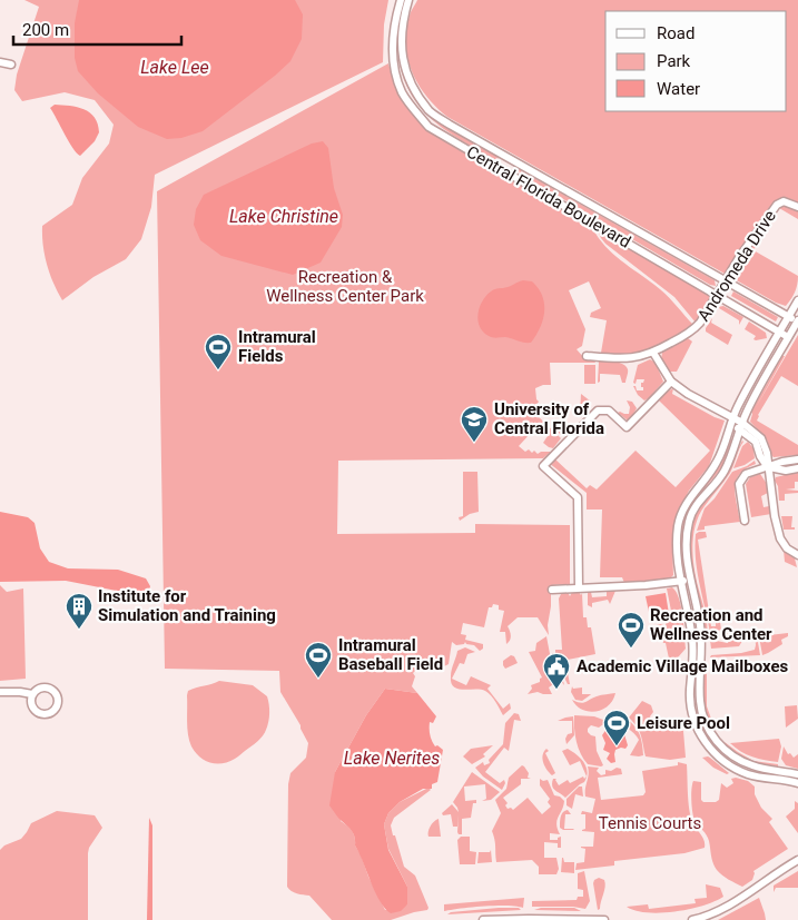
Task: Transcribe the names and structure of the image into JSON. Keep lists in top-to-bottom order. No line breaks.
{"streets":{"street":["Central Florida Boulevard","Andromeda Drive"]},"crossings":[["Central Florida Boulevard","Andromeda Drive"]],"water":["Lake Lee","Lake Christine","Lake Nerites"],"parks":["Recreation & Wellness Center Park","Tennis Courts"],"places":{"sports":["Intramural Fields","Recreation and Wellness Center","Intramural Baseball Field","Leisure Pool"],"school or university":["University of Central Florida"],"building":["Institute for Simulation and Training"],"public building":["Academic Village Mailboxes"]},"legend":["Road","Park","Water"],"scale_bar":"200 m"}
